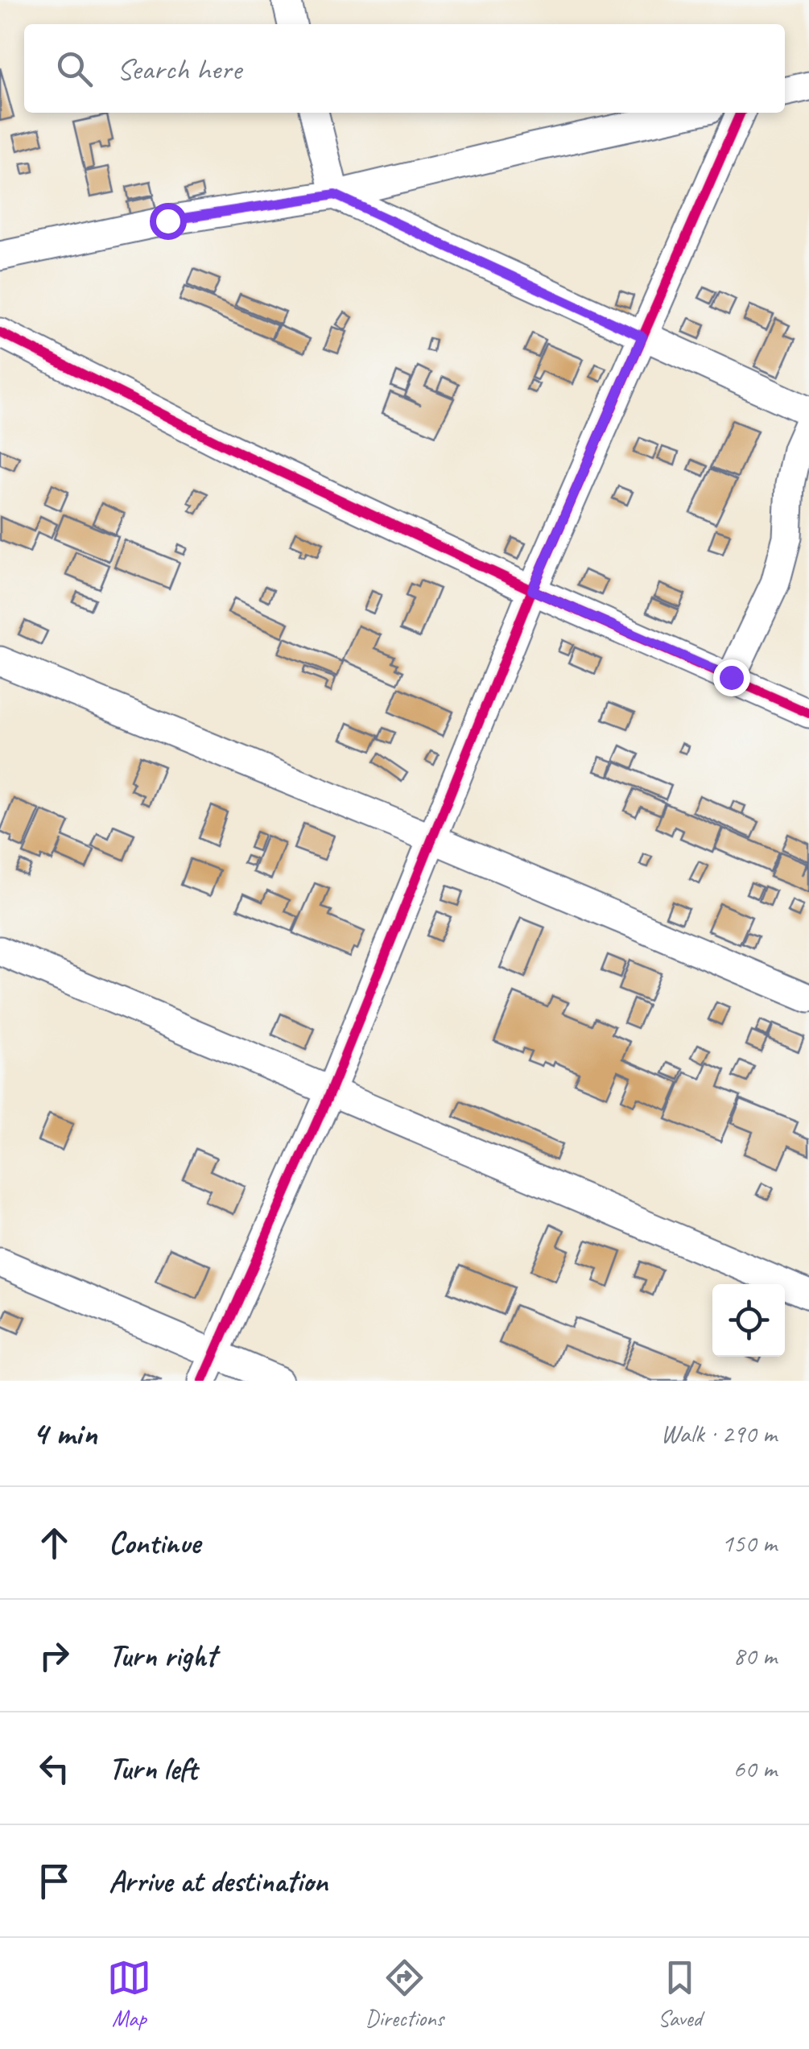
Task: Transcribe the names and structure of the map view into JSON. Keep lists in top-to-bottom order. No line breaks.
{"page":{"search":"Search here","heading":["4 min","Walk · 290 m"],"list":[["Continue","150 m"],["Turn right","80 m"],["Turn left","60 m"],"Arrive at destination"],"nav":["Map","Directions","Saved"]}}
